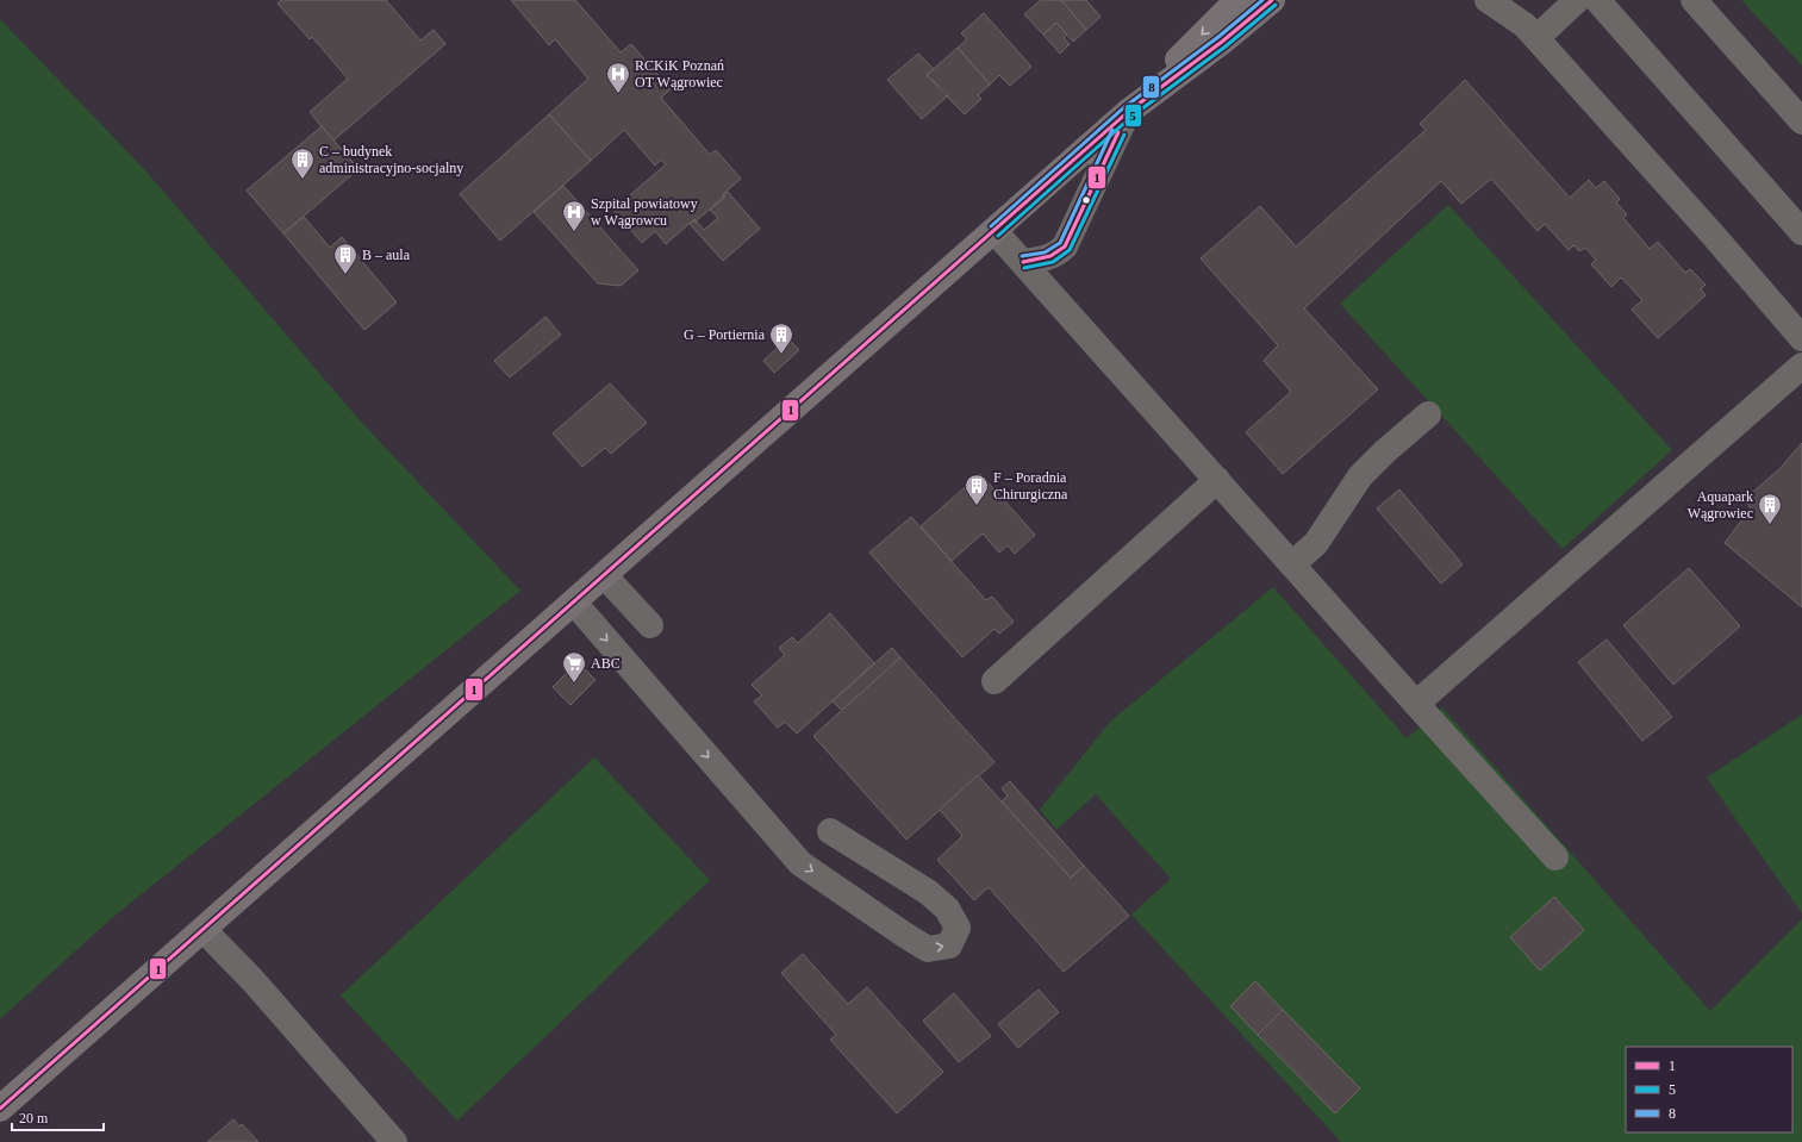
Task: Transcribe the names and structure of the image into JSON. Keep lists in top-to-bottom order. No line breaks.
{"places":{"hospital":["RCKiK Poznań OT Wągrowiec","Szpital powiatowy w Wągrowcu"],"building":["C – budynek administracyjno-socjalny","B – aula","G – Portiernia","F – Poradnia Chirurgiczna","Aquapark Wągrowiec"],"supermarket":["ABC"]},"lines":["transit line 1","transit line 8","transit line 5"],"legend":["1","5","8"],"scale_bar":"20 m"}
